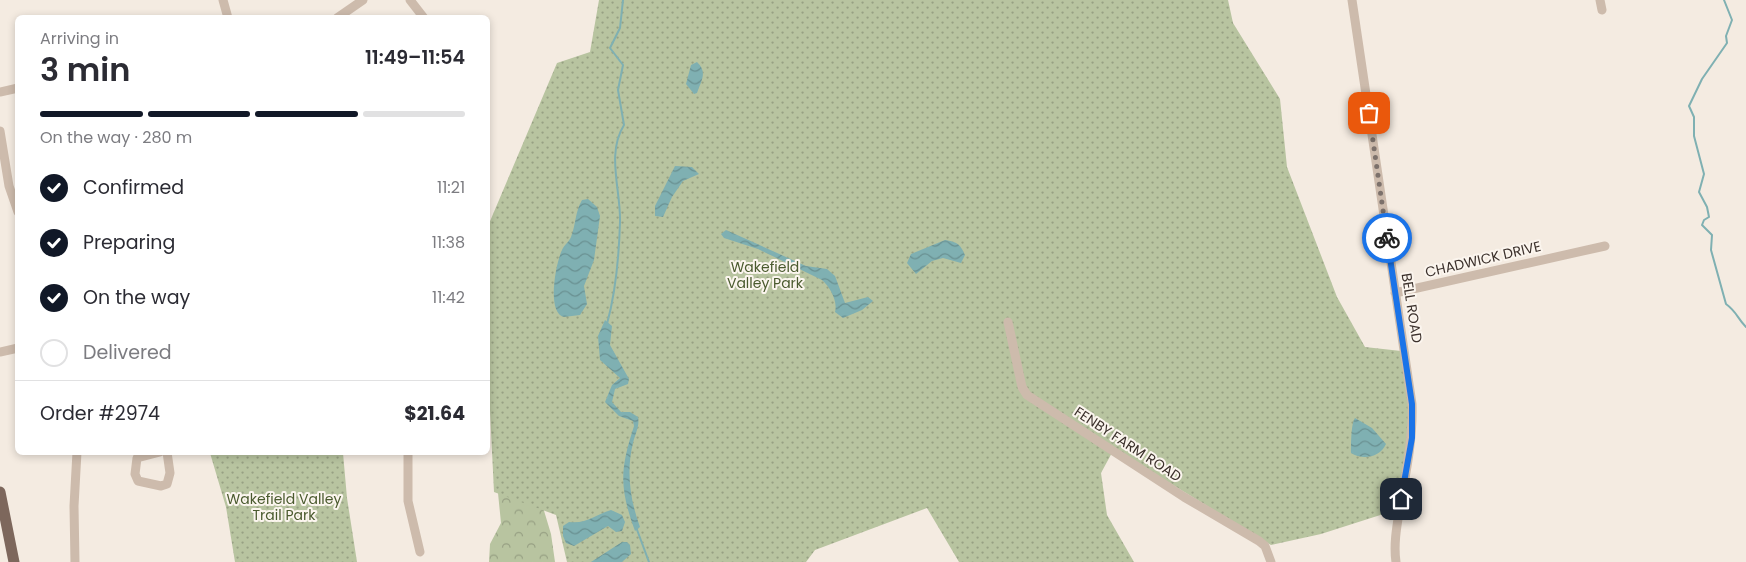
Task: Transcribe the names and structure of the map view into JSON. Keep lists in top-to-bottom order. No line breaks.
{"streets":{"street":["CHADWICK DRIVE","BELL ROAD","FENBY FARM ROAD"]},"crossings":[["CHADWICK DRIVE","BELL ROAD"]],"parks":["Wakefield Valley Park","Wakefield Valley Trail Park"],"page":{"heading":["3 min","Arriving in","11:49–11:54"],"panel":["Order #2974","$21.64"],"bar":"On the way · 280 m","list":[["Confirmed","11:21"],["Preparing","11:38"],["On the way","11:42"],"Delivered"]}}
